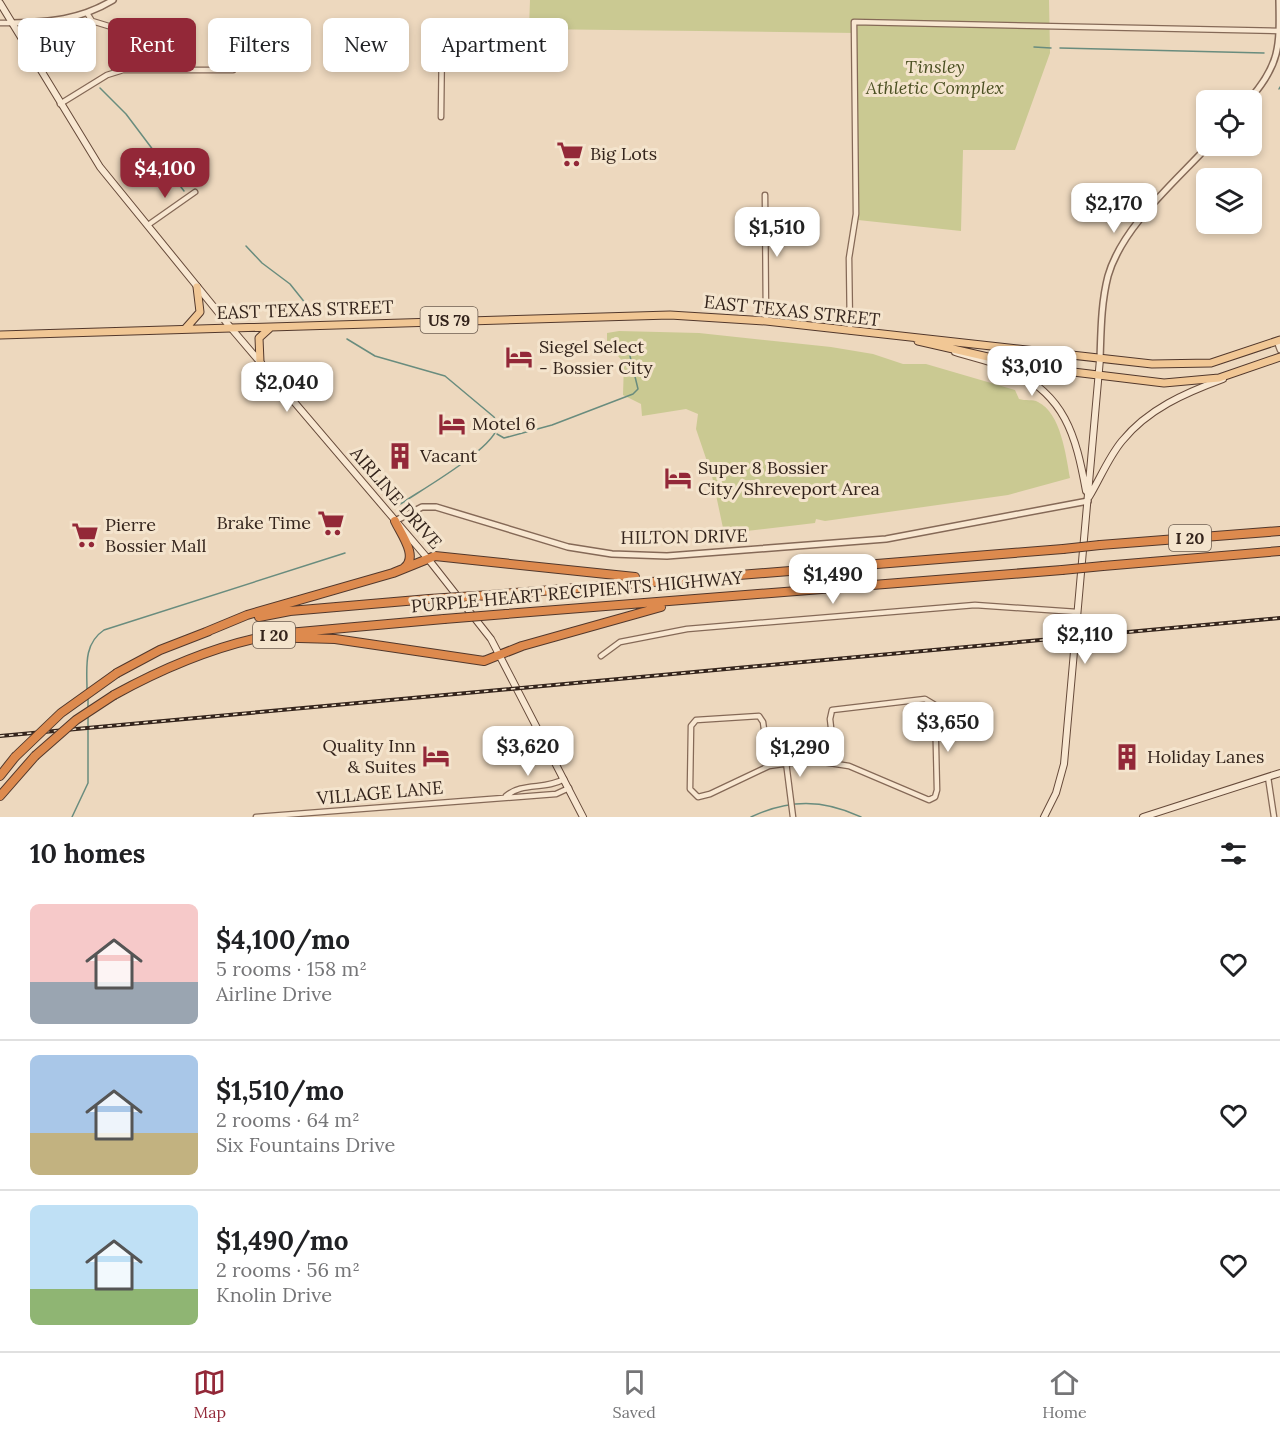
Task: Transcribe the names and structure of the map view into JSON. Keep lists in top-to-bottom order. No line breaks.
{"streets":{"highway":["I 20","PURPLE HEART RECIPIENTS HIGHWAY"],"main road":["EAST TEXAS STREET","US 79","AIRLINE DRIVE"],"street":["HILTON DRIVE","VILLAGE LANE"]},"crossings":[["EAST TEXAS STREET","AIRLINE DRIVE"],["AIRLINE DRIVE","HILTON DRIVE"],["AIRLINE DRIVE","VILLAGE LANE"]],"parks":["Tinsley Athletic Complex"],"places":{"supermarket":["Big Lots","Brake Time","Pierre Bossier Mall"],"hotel":["Siegel Select - Bossier City","Motel 6","Super 8 Bossier City/Shreveport Area","Quality Inn & Suites"],"building":["Vacant","Holiday Lanes"]},"page":{"chip":["Buy","Rent","Filters","New","Apartment"],"price":["$4,100","$2,170","$1,510","$3,010","$2,040","$1,490","$2,110","$3,650","$3,620","$1,290"],"heading":"10 homes","list":[{"name":"$4,100/mo","note":"5 rooms · 158 m² · Airline Drive"},{"name":"$1,510/mo","note":"2 rooms · 64 m² · Six Fountains Drive"},{"name":"$1,490/mo","note":"2 rooms · 56 m² · Knolin Drive"}],"tabs":["Map","Saved","Home"]}}
